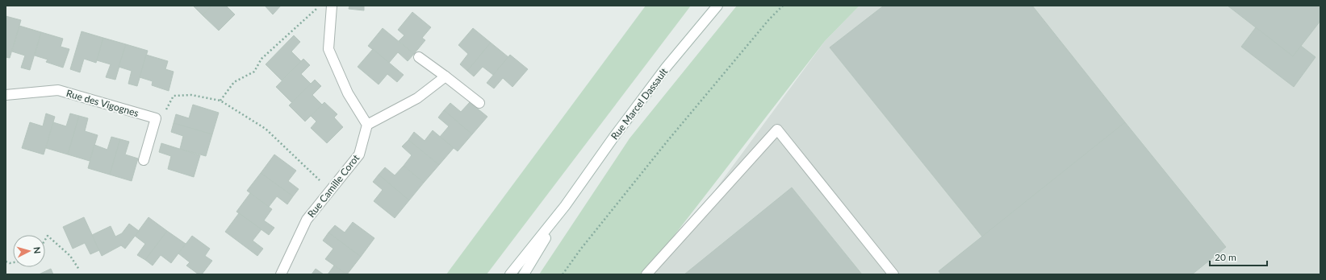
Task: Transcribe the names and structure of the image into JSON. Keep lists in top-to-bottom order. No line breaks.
{"streets":{"street":["Rue des Vigognes","Rue Marcel Dassault","Rue Camille Corot"]},"scale_bar":"20 m","north":"right"}
